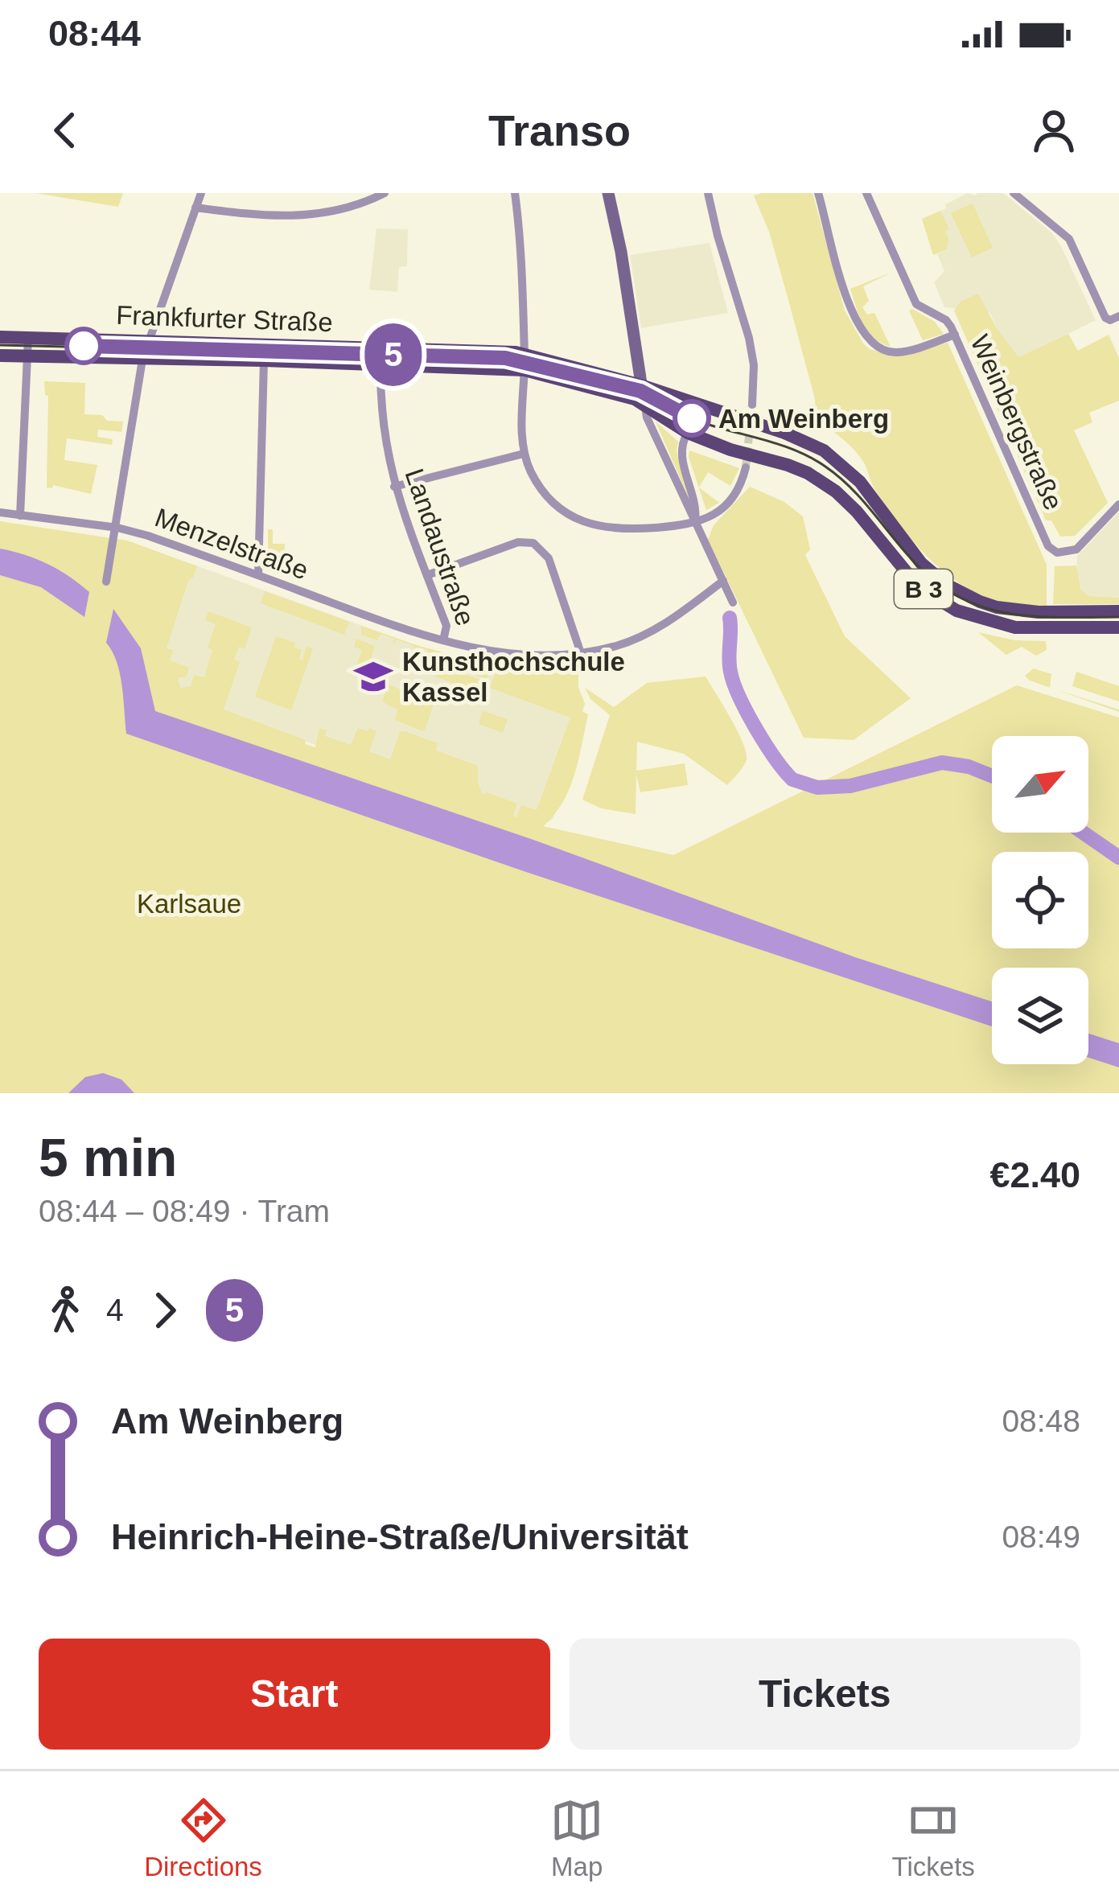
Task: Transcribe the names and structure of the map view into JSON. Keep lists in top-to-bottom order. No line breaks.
{"streets":{"main road":["Frankfurter Straße","B 3"],"street":["Weinbergstraße","Menzelstraße","Landaustraße"]},"crossings":[["Frankfurter Straße","Landaustraße"],["Menzelstraße","Landaustraße"]],"parks":["Karlsaue"],"places":{"other":["Am Weinberg"],"school or university":["Kunsthochschule Kassel"]},"lines":["tram line 5"],"north":"top right","page":{"status":"08:44","header":"Transo","on_map":"5","heading":["5 min","08:44 – 08:49 · Tram","€2.40"],"legs":["4","5"],"list":[{"name":"Am Weinberg","value":"08:48"},{"name":"Heinrich-Heine-Straße/Universität","value":"08:49"}],"buttons":["Start","Tickets"],"tabs":["Directions","Map","Tickets"]}}
